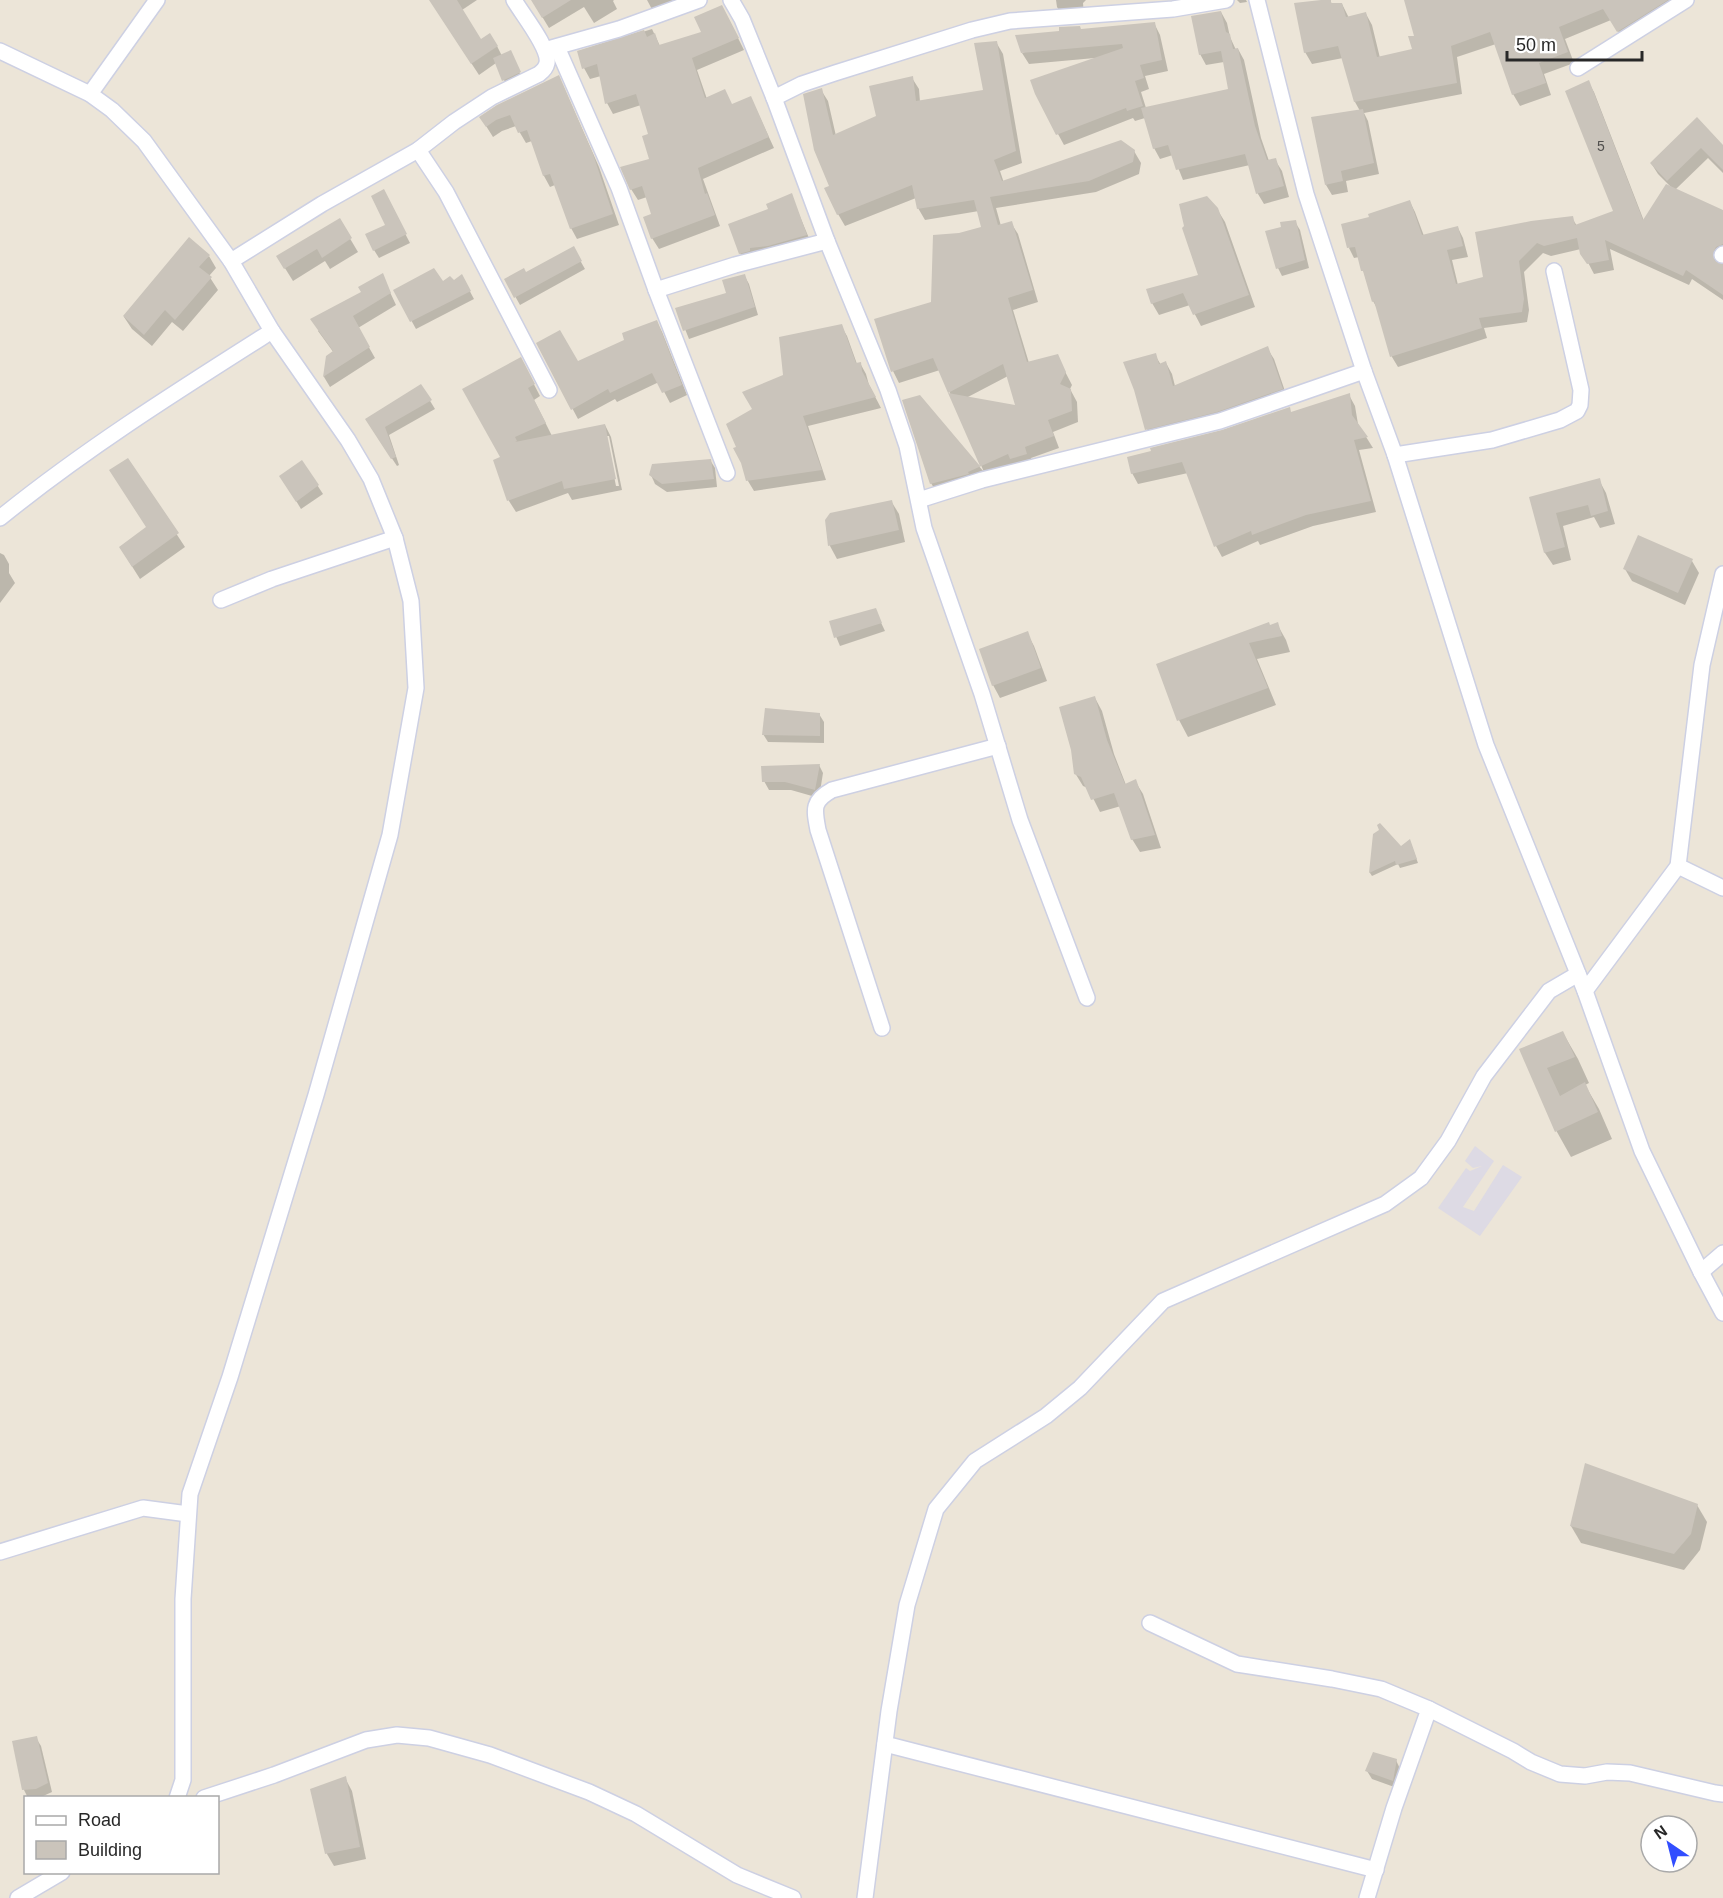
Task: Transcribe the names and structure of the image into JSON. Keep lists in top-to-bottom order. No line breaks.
{"house_numbers":["5"],"legend":["Road","Building"],"scale_bar":"50 m","north":"top left"}
